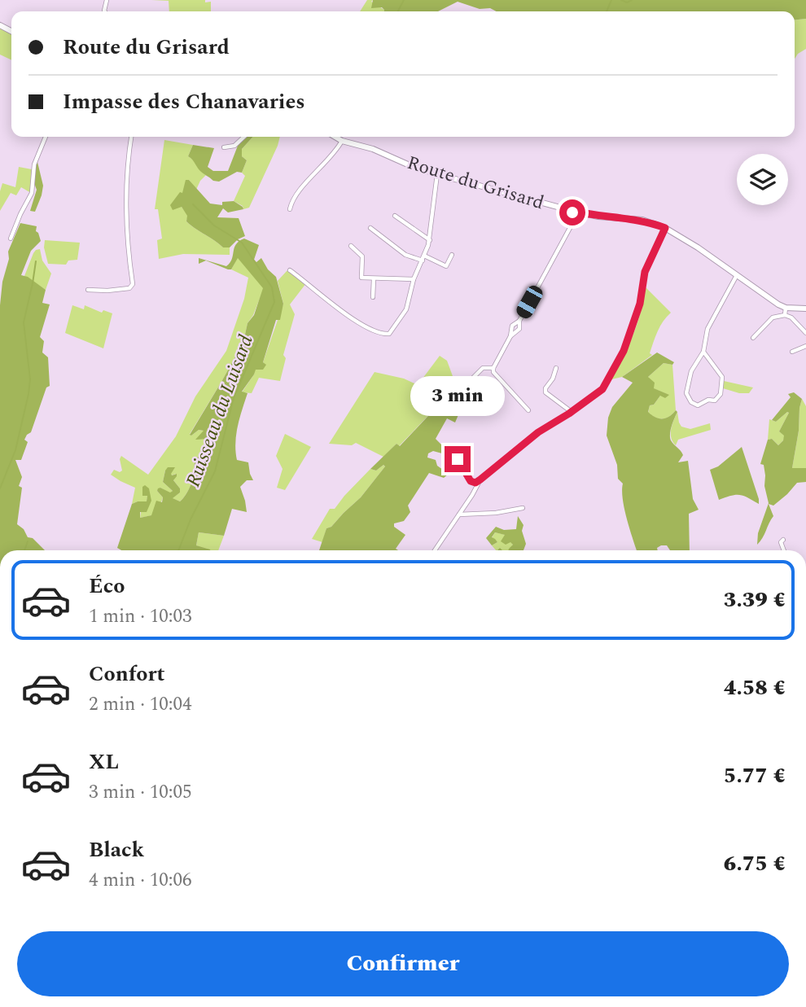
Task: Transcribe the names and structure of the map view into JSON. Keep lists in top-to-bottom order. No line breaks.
{"streets":{"street":["Route du Grisard"]},"water":["Ruisseau du Luisard"],"page":{"banner":["Route du Grisard","Impasse des Chanavaries"],"bubble":"3 min","list":[{"name":"Éco","note":"1 min · 10:03","value":"3.39 €"},{"name":"Confort","note":"2 min · 10:04","value":"4.58 €"},{"name":"XL","note":"3 min · 10:05","value":"5.77 €"},{"name":"Black","note":"4 min · 10:06","value":"6.75 €"}],"buttons":"Confirmer"}}
